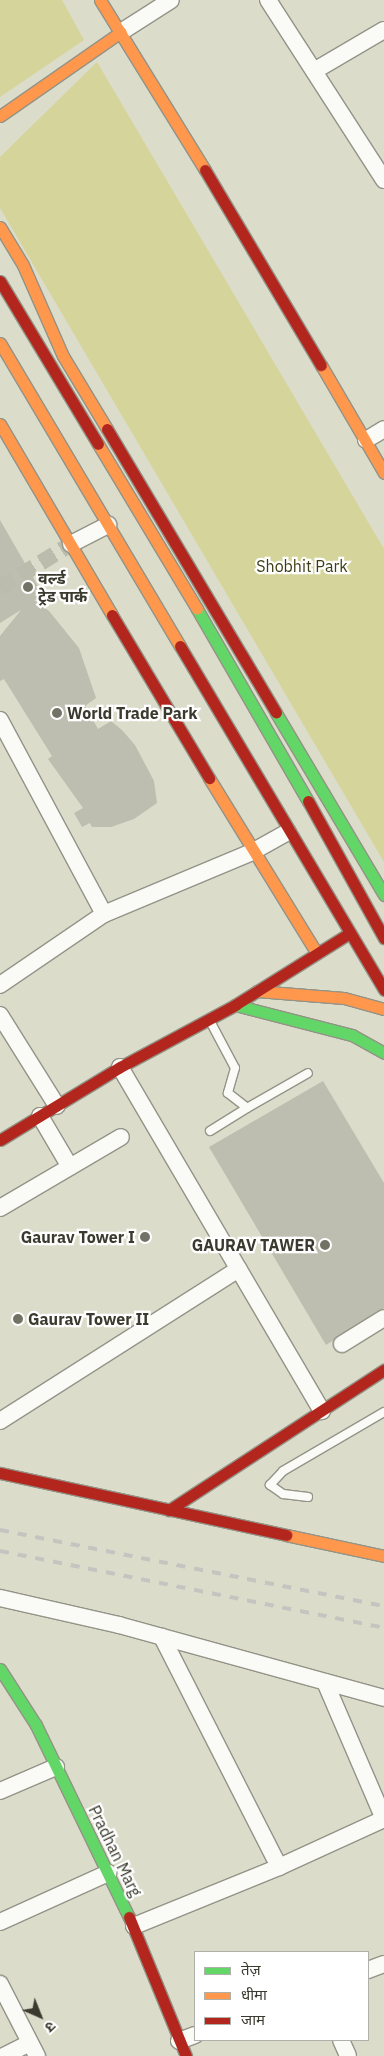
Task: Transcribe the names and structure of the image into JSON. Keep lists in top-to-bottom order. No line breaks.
{"streets":{"street":["Pradhan Marg"]},"parks":["Shobhit Park"],"places":["वर्ल्ड ट्रेड पार्क","World Trade Park","Gaurav Tower I","GAURAV TAWER","Gaurav Tower II"],"legend":["तेज़","धीमा","जाम"],"north":"bottom right"}
